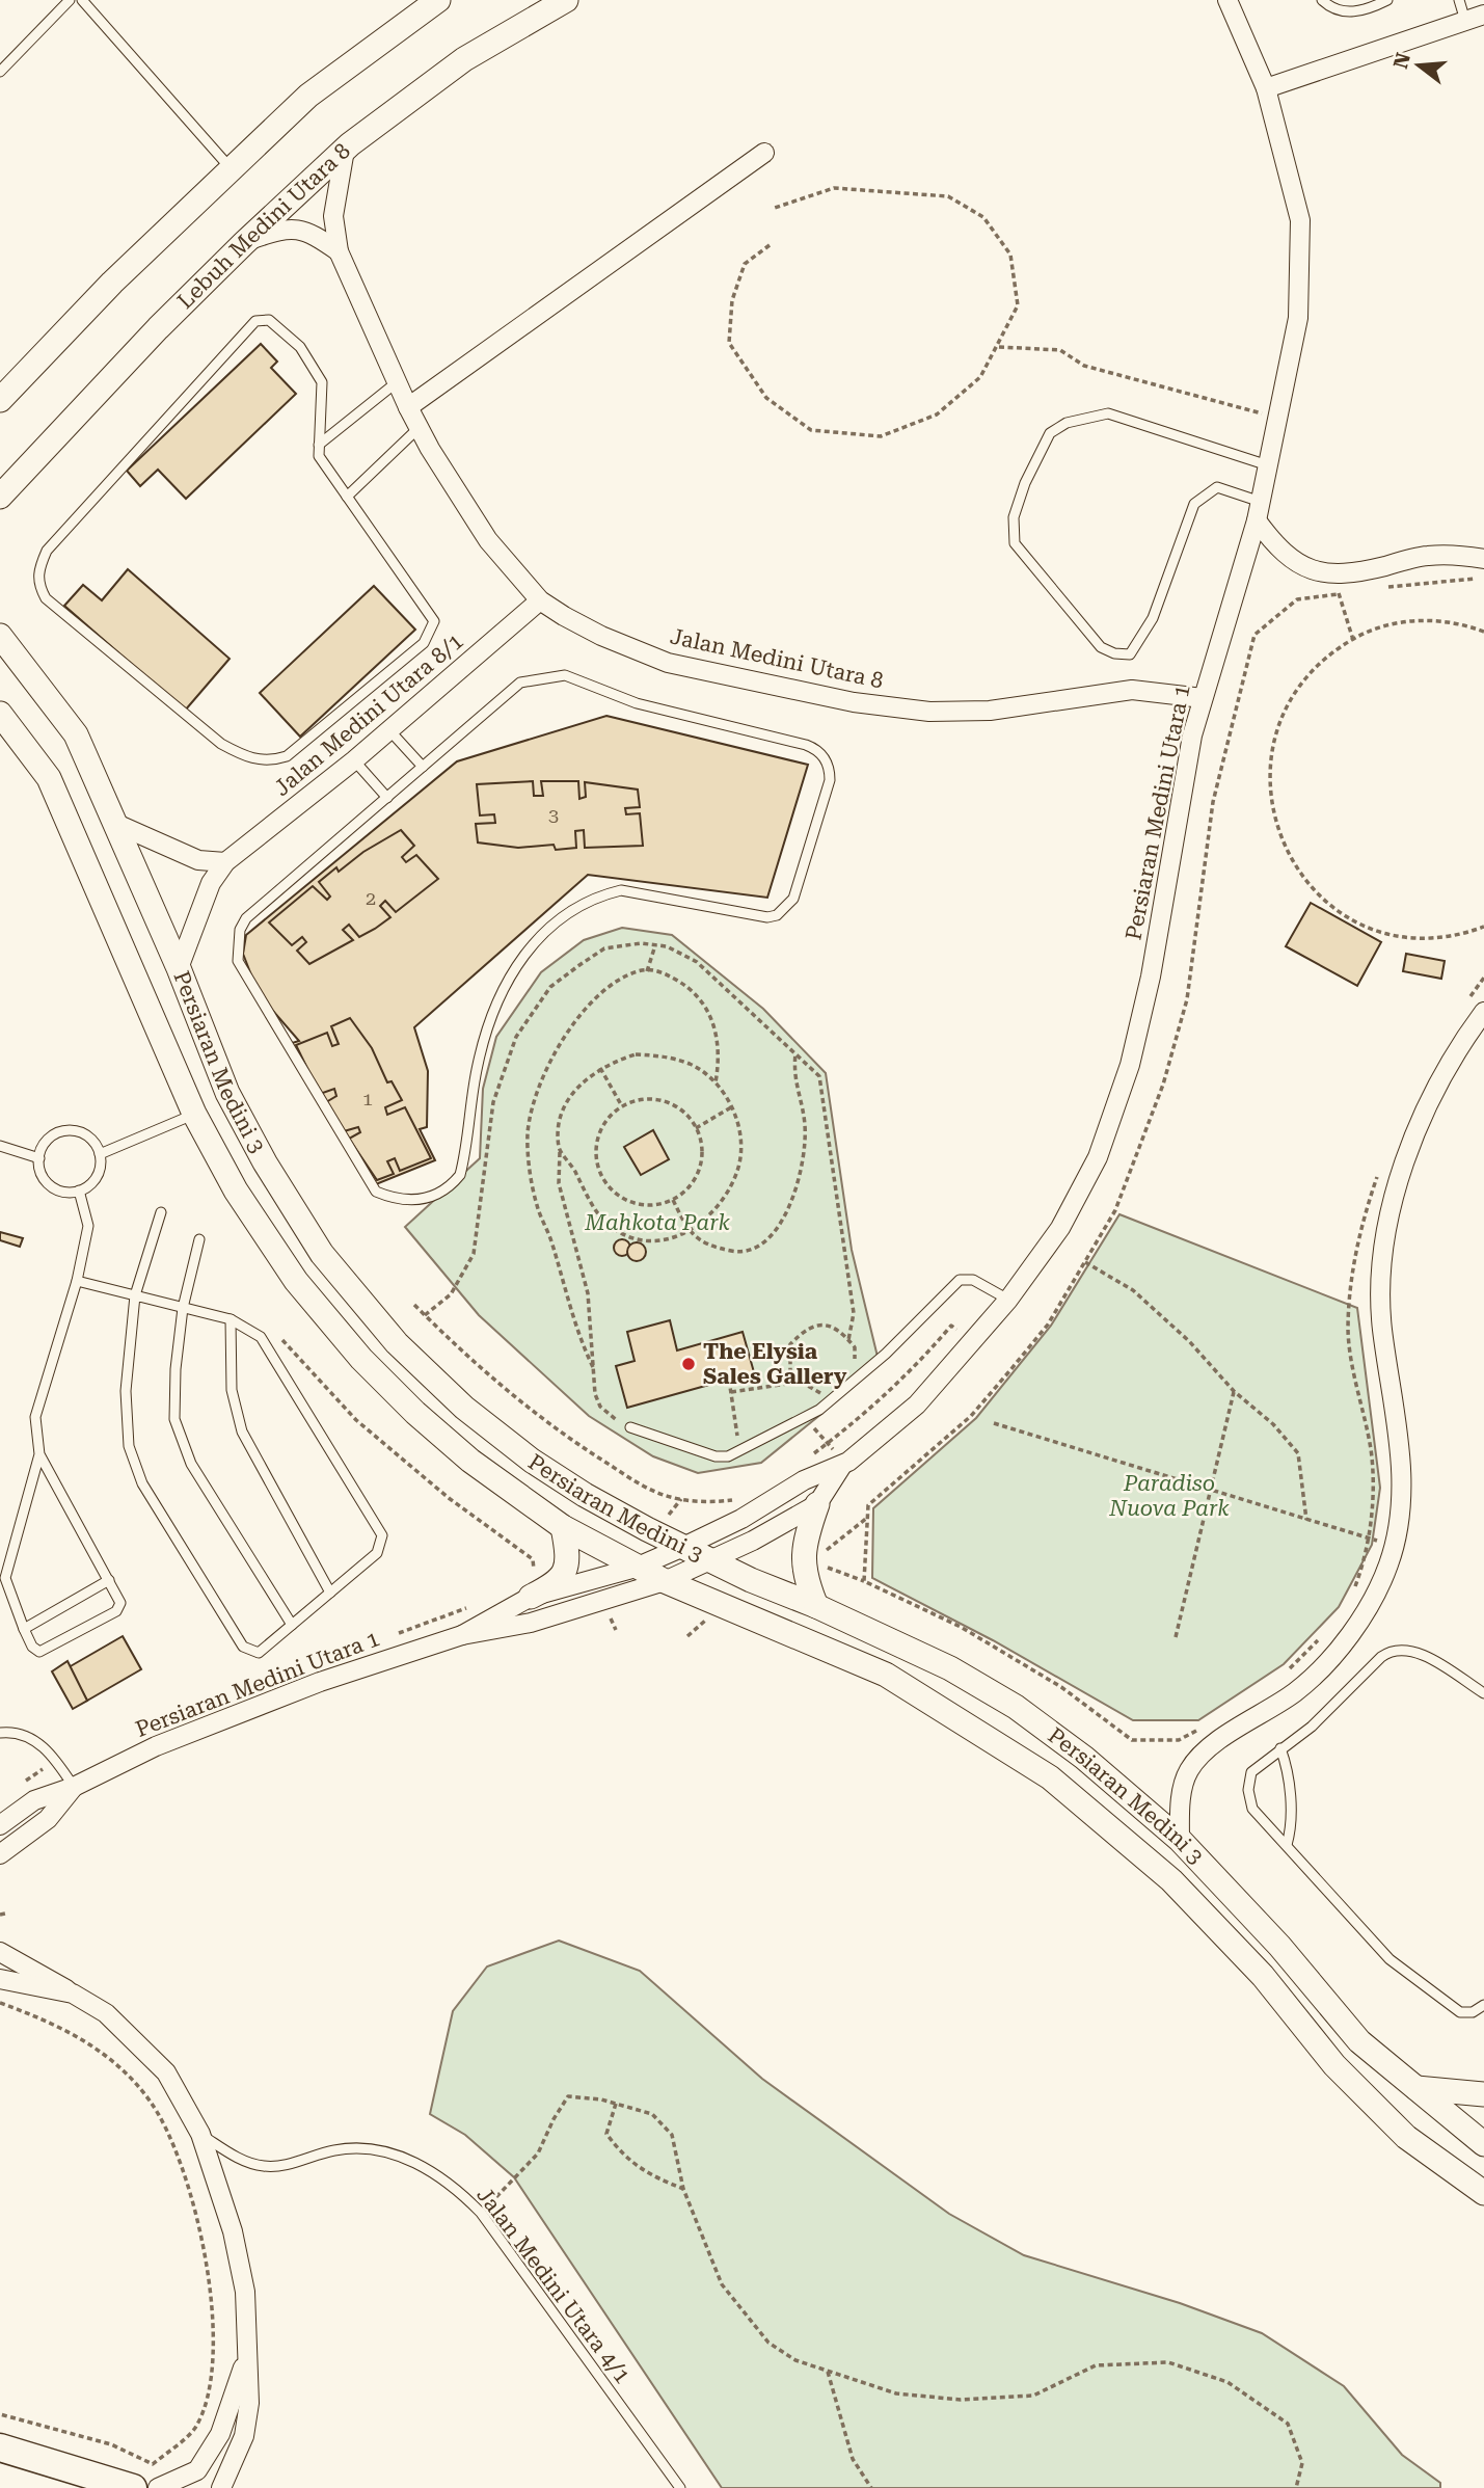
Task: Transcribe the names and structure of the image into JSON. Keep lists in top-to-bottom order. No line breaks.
{"streets":{"street":["Lebuh Medini Utara 8","Jalan Medini Utara 8","Jalan Medini Utara 8/1","Persiaran Medini Utara 1","Persiaran Medini 3"],"lane":["Jalan Medini Utara 4/1"]},"crossings":[["Lebuh Medini Utara 8","Jalan Medini Utara 8"],["Jalan Medini Utara 8","Jalan Medini Utara 8/1"],["Jalan Medini Utara 8","Persiaran Medini Utara 1"],["Jalan Medini Utara 8/1","Persiaran Medini 3"],["Persiaran Medini Utara 1","Persiaran Medini 3"]],"parks":["Mahkota Park","Paradiso Nuova Park"],"places":["The Elysia Sales Gallery"],"house_numbers":["3","2","1"],"north":"left"}
